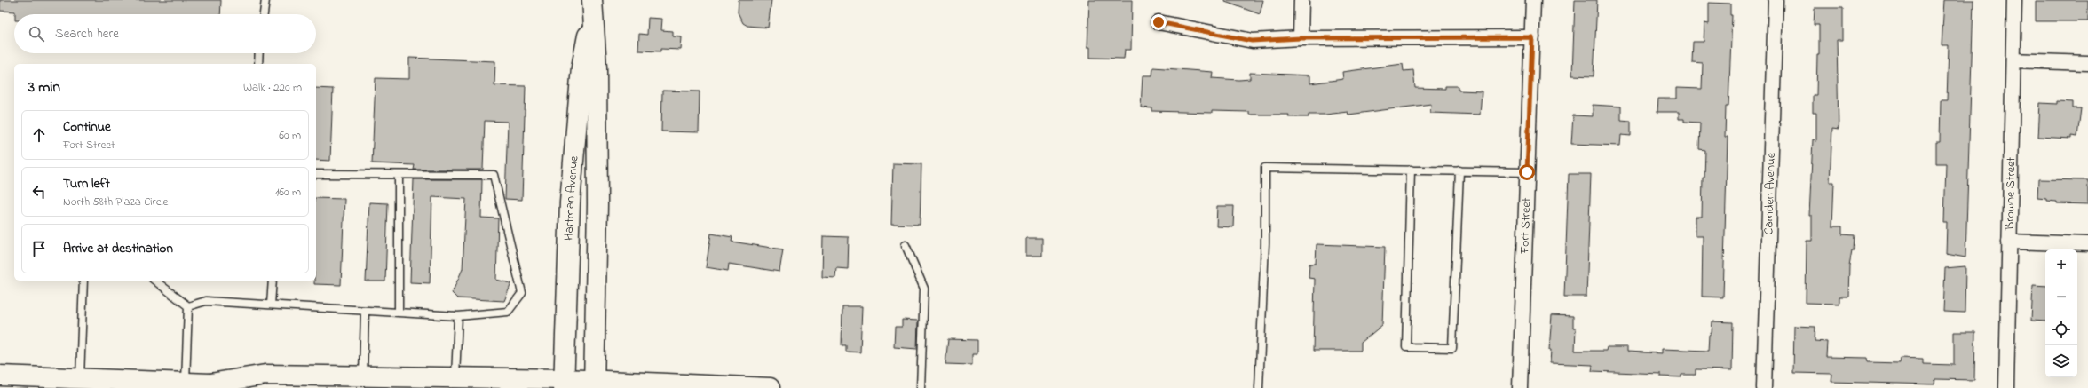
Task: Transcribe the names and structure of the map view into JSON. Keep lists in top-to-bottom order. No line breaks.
{"streets":{"main road":["Hartman Avenue"],"street":["Camden Avenue","Browne Street","Fort Street"]},"page":{"search":"Search here","heading":["3 min","Walk · 220 m"],"list":[["Continue","Fort Street","60 m"],["Turn left","North 58th Plaza Circle","160 m"],"Arrive at destination"],"map_buttons":["+","−"]}}
